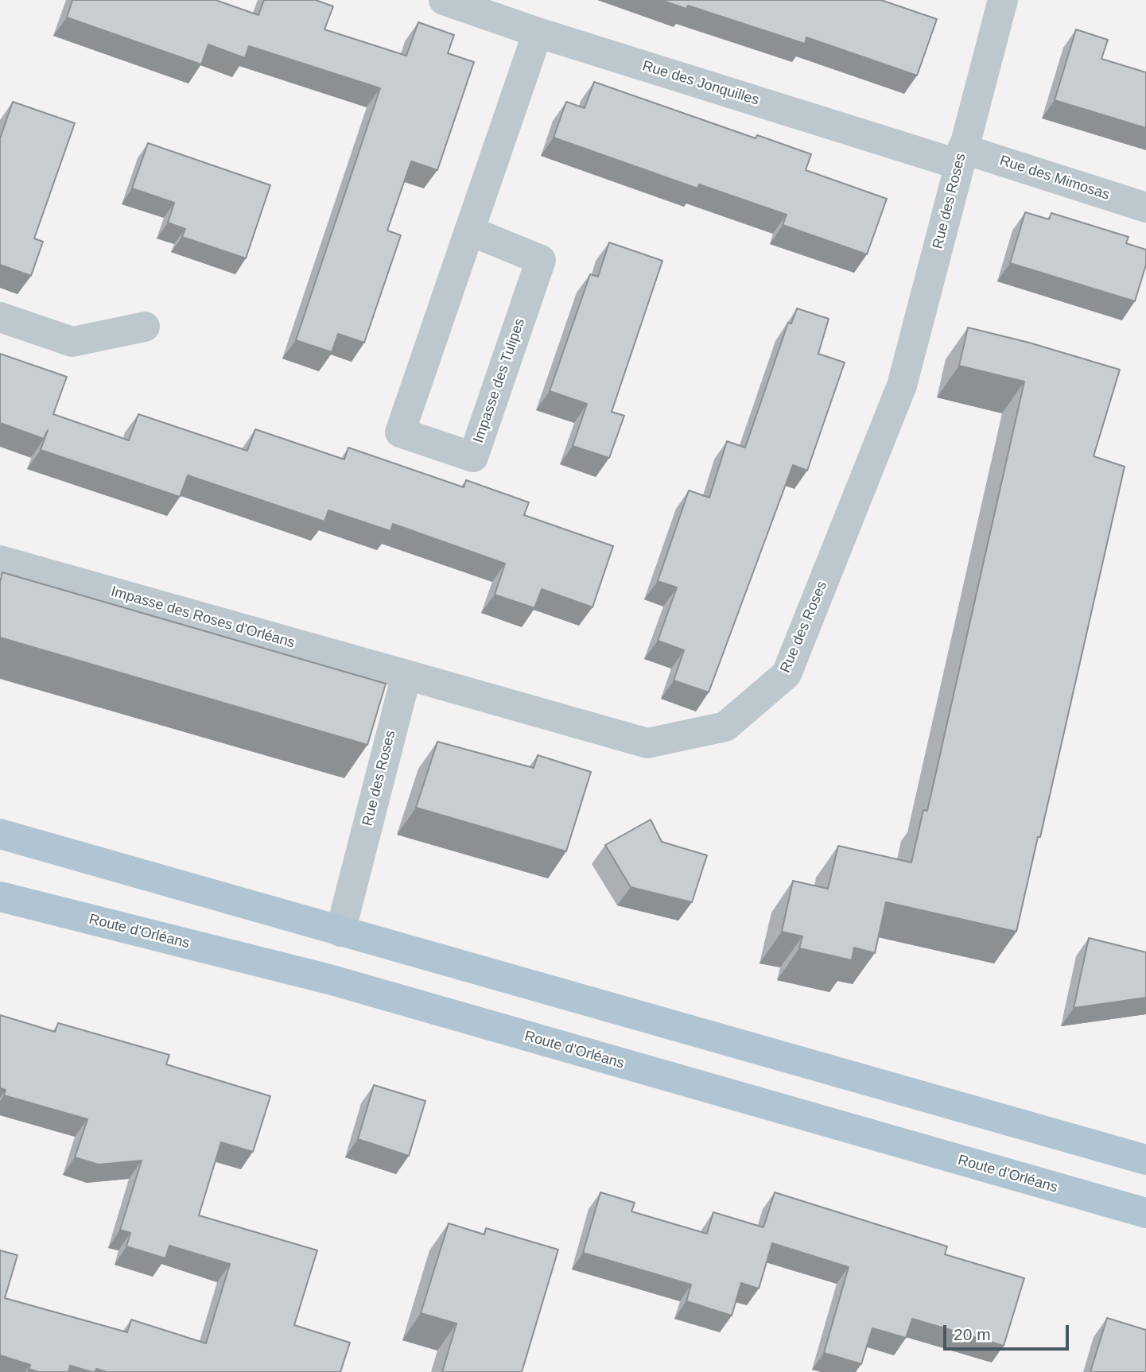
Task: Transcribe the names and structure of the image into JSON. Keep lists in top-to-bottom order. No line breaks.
{"streets":{"main road":["Route d'Orléans"],"street":["Rue des Jonquilles","Rue des Mimosas","Rue des Roses","Impasse des Tulipes","Impasse des Roses d'Orléans"]},"crossings":[["Rue des Jonquilles","Rue des Mimosas"],["Rue des Jonquilles","Rue des Roses"],["Rue des Jonquilles","Impasse des Tulipes"],["Rue des Mimosas","Rue des Roses"],["Rue des Roses","Impasse des Roses d'Orléans"]],"scale_bar":"20 m"}
